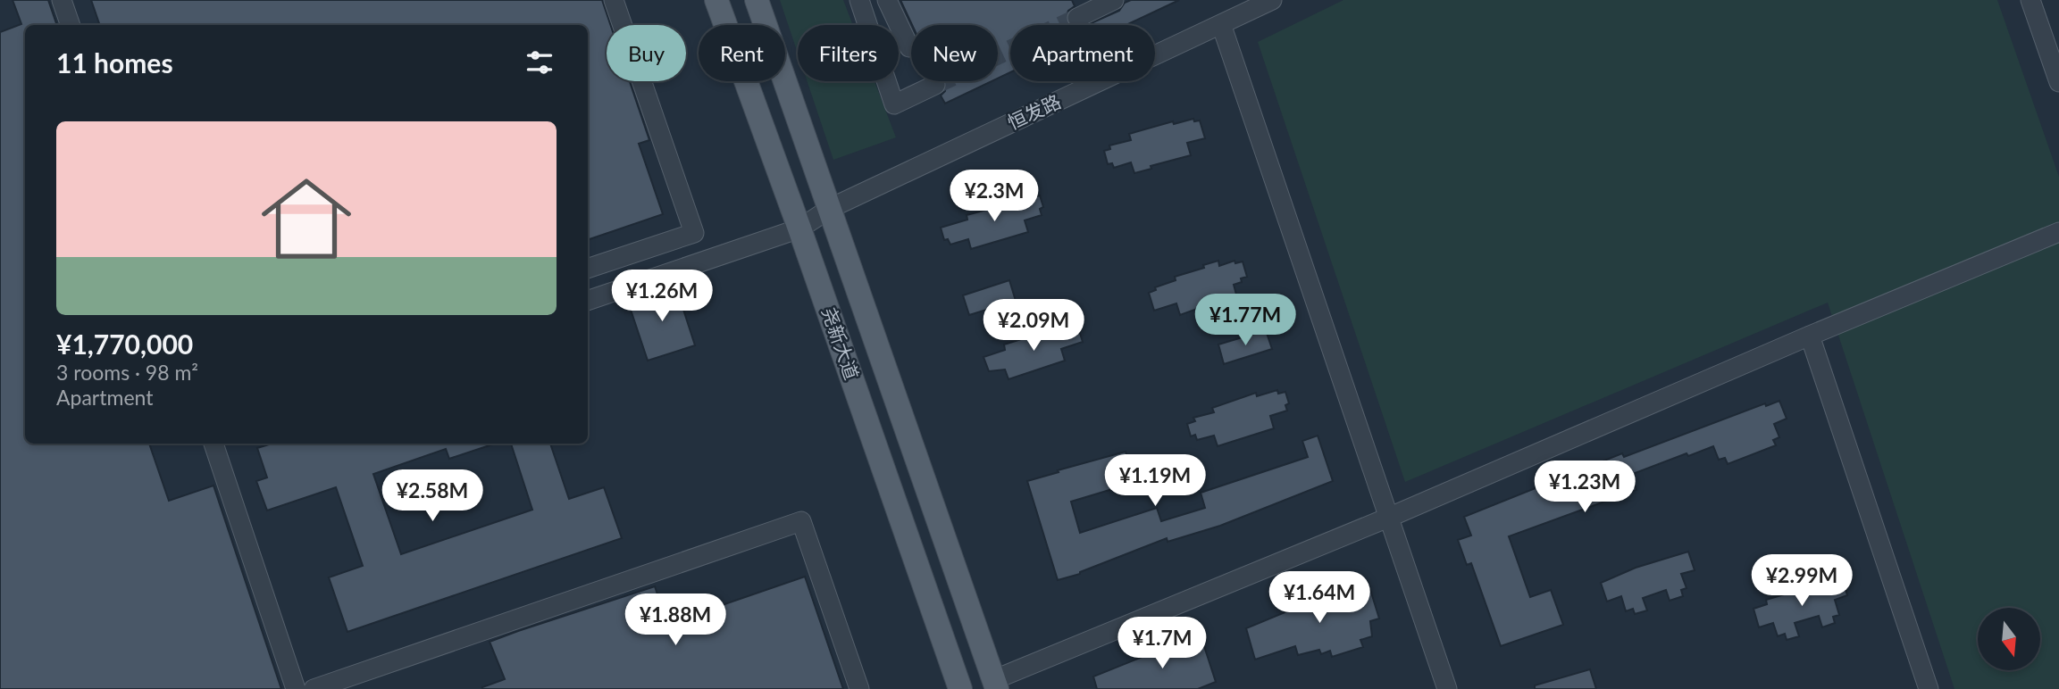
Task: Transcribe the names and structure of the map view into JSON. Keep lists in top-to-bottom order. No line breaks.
{"streets":{"main road":["尧新大道"],"street":["恒发路"]},"crossings":[["恒发路","尧新大道"]],"north":"bottom","page":{"chip":["Buy","Rent","Filters","New","Apartment"],"heading":"11 homes","list":[{"name":"¥1,770,000","note":"3 rooms · 98 m² · Apartment"}],"price":["¥2.3M","¥1.26M","¥1.77M","¥2.09M","¥1.19M","¥1.23M","¥2.58M","¥2.99M","¥1.64M","¥1.88M","¥1.7M"]}}
